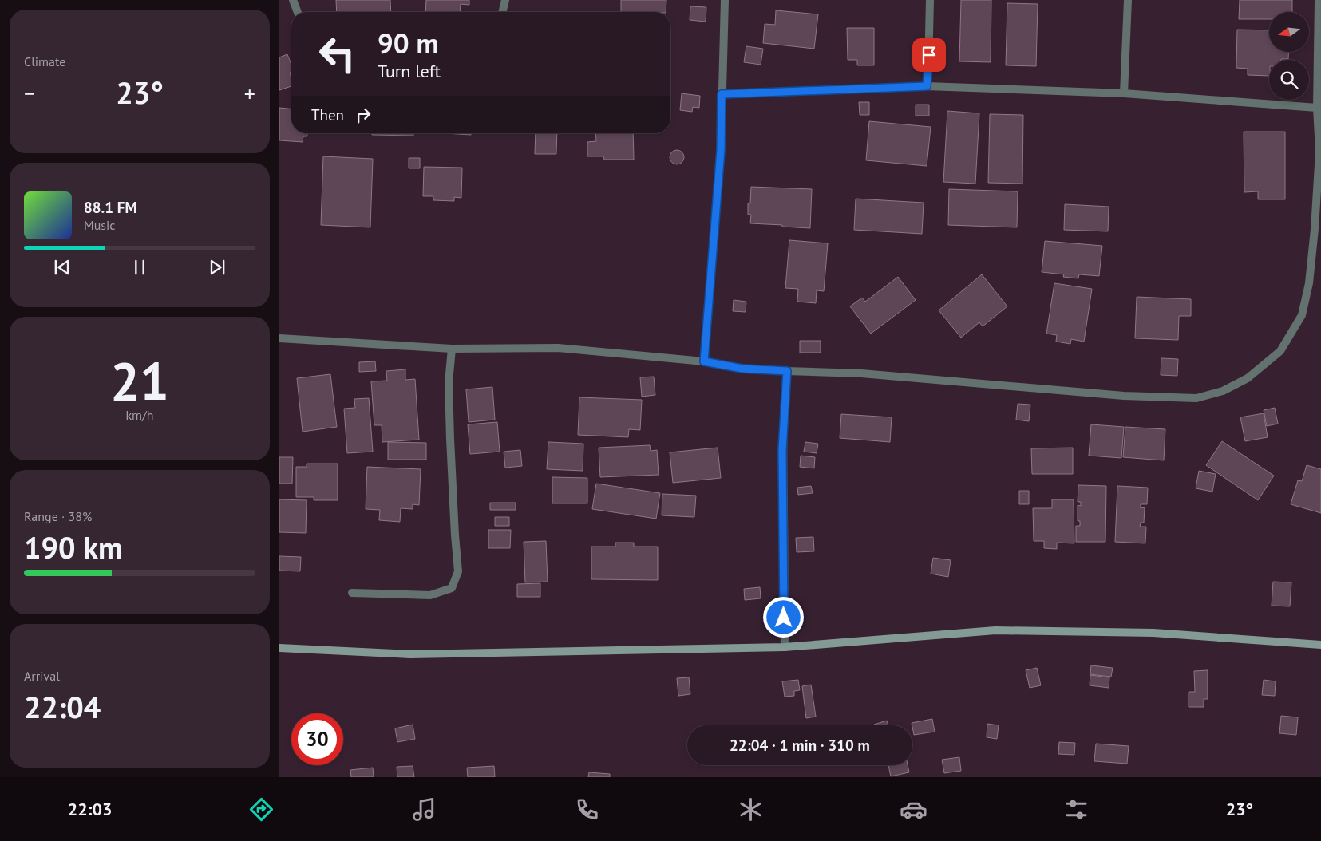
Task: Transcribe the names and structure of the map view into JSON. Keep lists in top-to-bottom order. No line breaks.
{"north":"left","page":{"tile":["Climate",["21","km/h"],["Range · 38%","190 km"],["Arrival","22:04"]],"turn":["90 m","Turn left"],"heat":["−","23°","+"],"then":"Then","song":["88.1 FM","Music"],"limit":"30","trip":"22:04 · 1 min · 310 m","tabs":["22:03","23°"]}}
